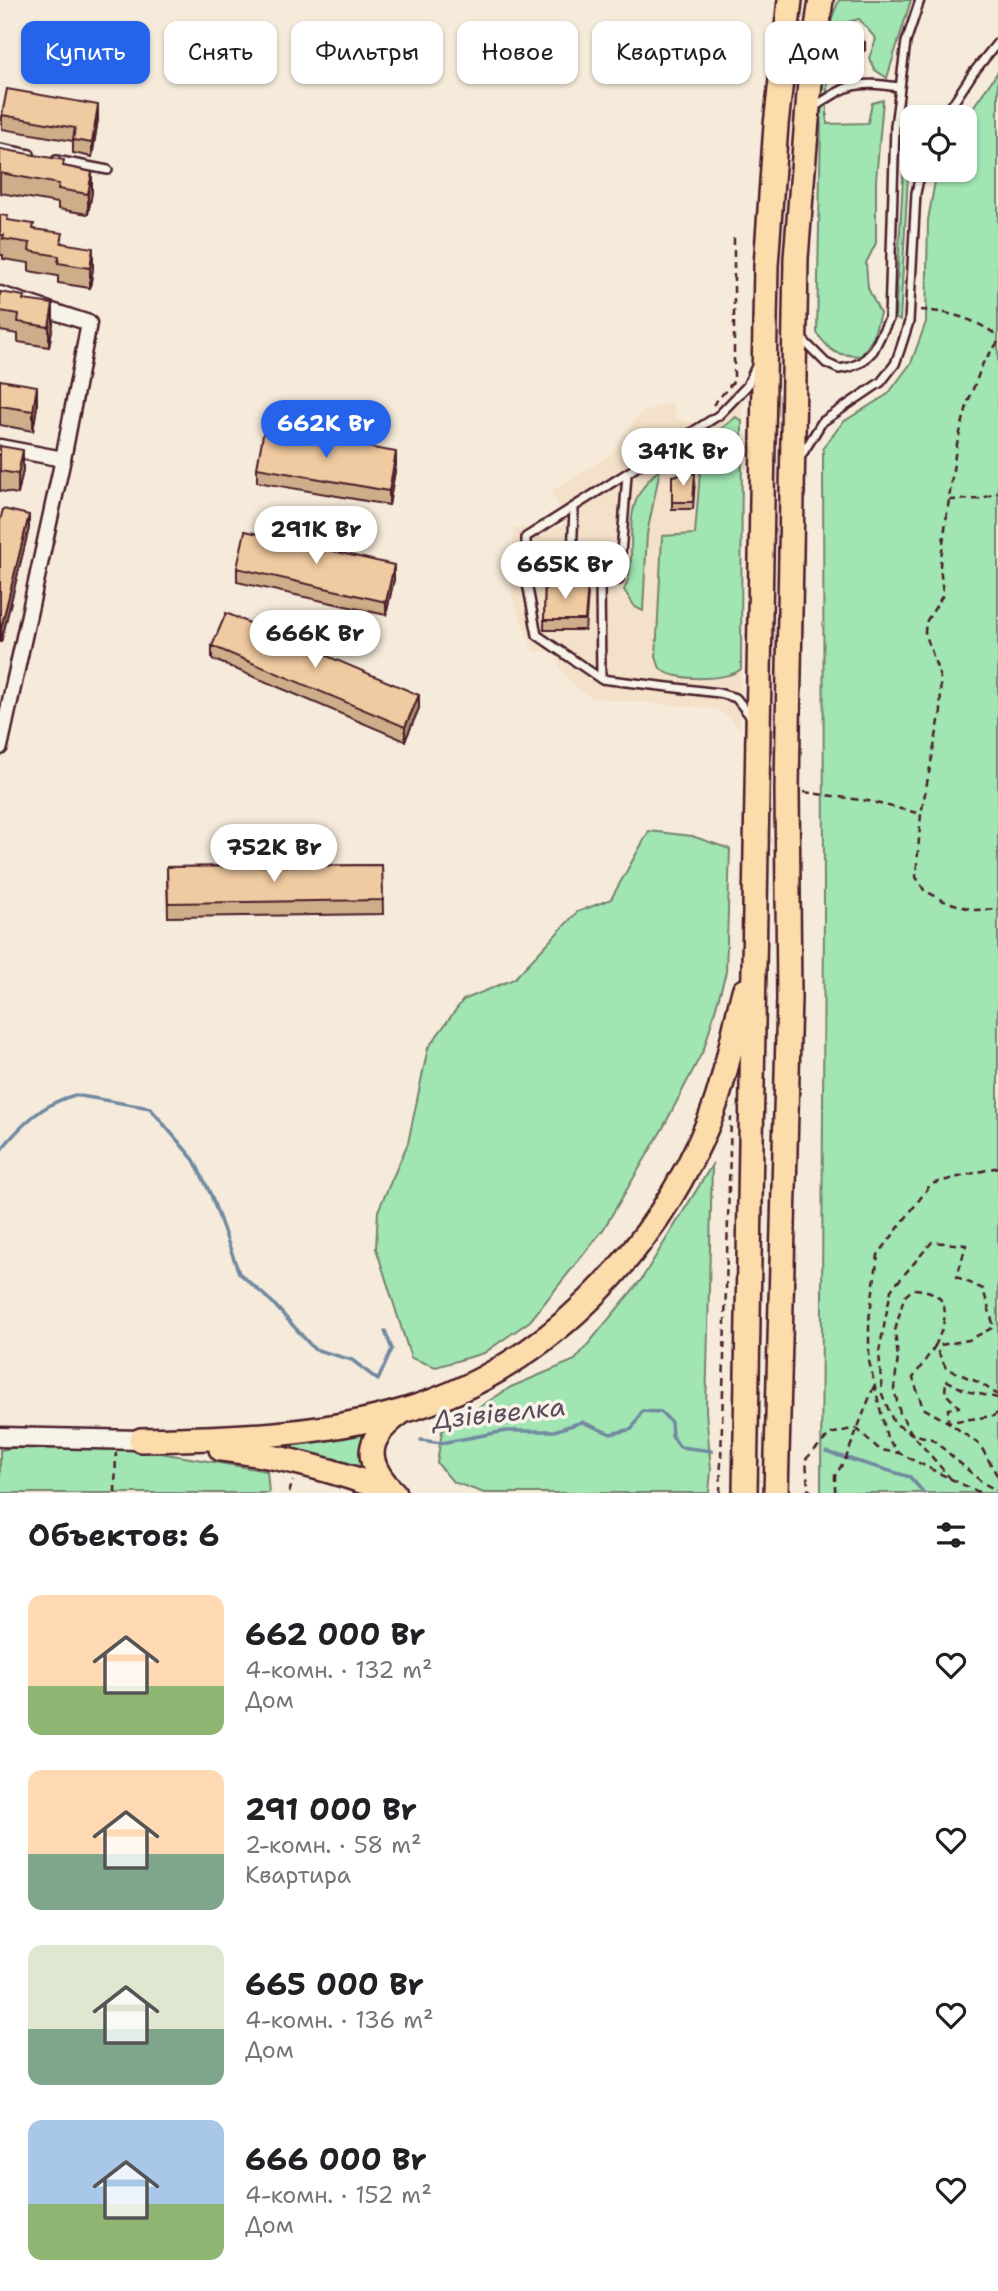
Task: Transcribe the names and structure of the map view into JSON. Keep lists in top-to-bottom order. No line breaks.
{"water":["Дзівівелка"],"page":{"chip":["Купить","Снять","Фильтры","Новое","Квартира","Дом"],"price":["662K Br","341K Br","291K Br","665K Br","666K Br","752K Br"],"heading":"Объектов: 6","list":[{"name":"662 000 Br","note":"4-комн. · 132 m² · Дом"},{"name":"291 000 Br","note":"2-комн. · 58 m² · Квартира"},{"name":"665 000 Br","note":"4-комн. · 136 m² · Дом"},{"name":"666 000 Br","note":"4-комн. · 152 m² · Дом"}]}}
